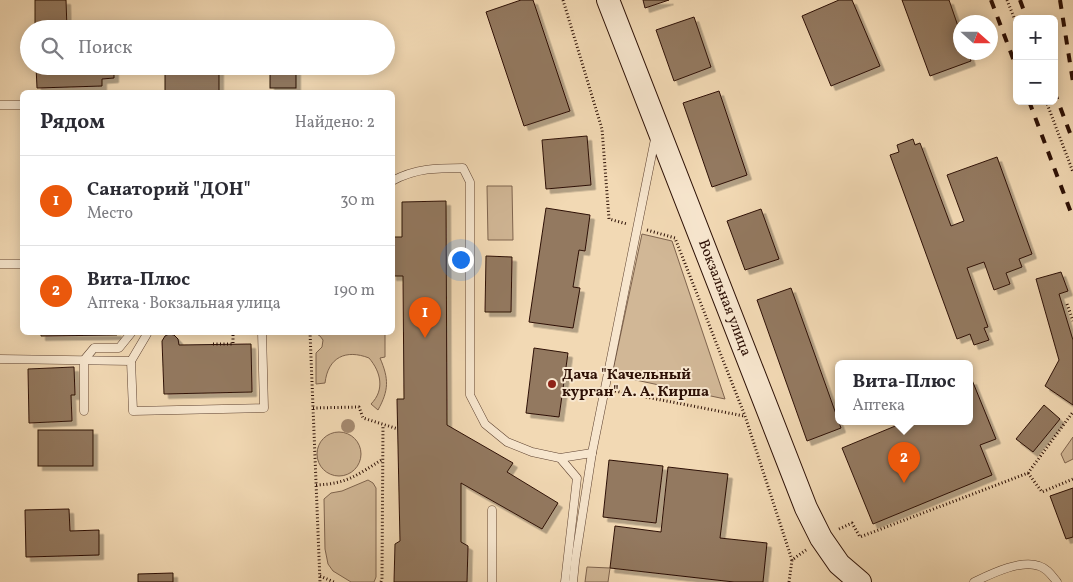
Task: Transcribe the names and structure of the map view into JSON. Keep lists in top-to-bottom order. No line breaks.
{"streets":{"main road":["Вокзальная улица"]},"places":["Дача \"Качельный курган\" А. А. Кирша"],"north":"right","page":{"map_buttons":["+","−"],"search":"Поиск","heading":["Рядом","Найдено: 2"],"list":[{"mark":"1","name":"Санаторий \"ДОН\"","note":"Место","value":"30 m"},{"mark":"2","name":"Вита-Плюс","note":"Аптека · Вокзальная улица","value":"190 m"}],"pins":["1","2"],"popup":["Вита-Плюс","Аптека"]}}
